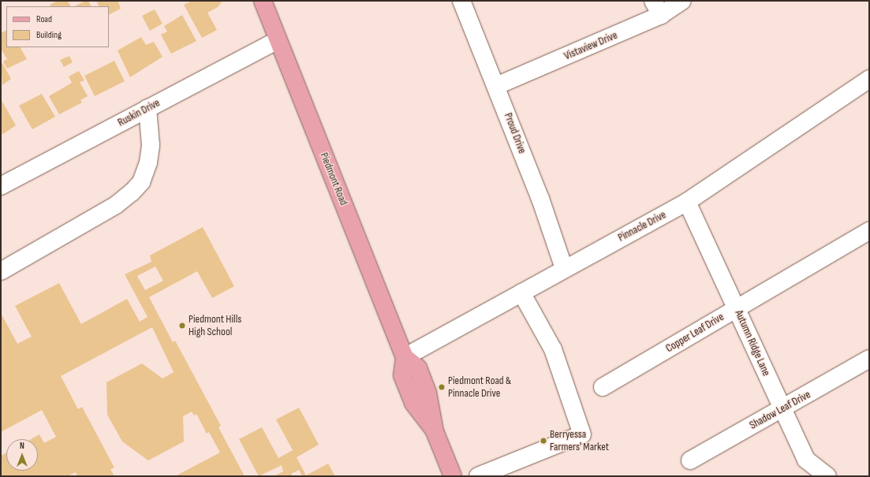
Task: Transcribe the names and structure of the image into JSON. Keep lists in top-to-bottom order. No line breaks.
{"streets":{"main road":["Piedmont Road"],"street":["Vistaview Drive","Ruskin Drive","Proud Drive","Pinnacle Drive","Copper Leaf Drive","Autumn Ridge Lane","Shadow Leaf Drive"]},"crossings":[["Vistaview Drive","Proud Drive"],["Ruskin Drive","Piedmont Road"],["Proud Drive","Pinnacle Drive"],["Piedmont Road","Pinnacle Drive"],["Pinnacle Drive","Autumn Ridge Lane"],["Copper Leaf Drive","Autumn Ridge Lane"],["Autumn Ridge Lane","Shadow Leaf Drive"]],"places":["Piedmont Hills High School","Piedmont Road & Pinnacle Drive","Berryessa Farmers' Market"],"legend":["Road","Building"],"north":"top"}
